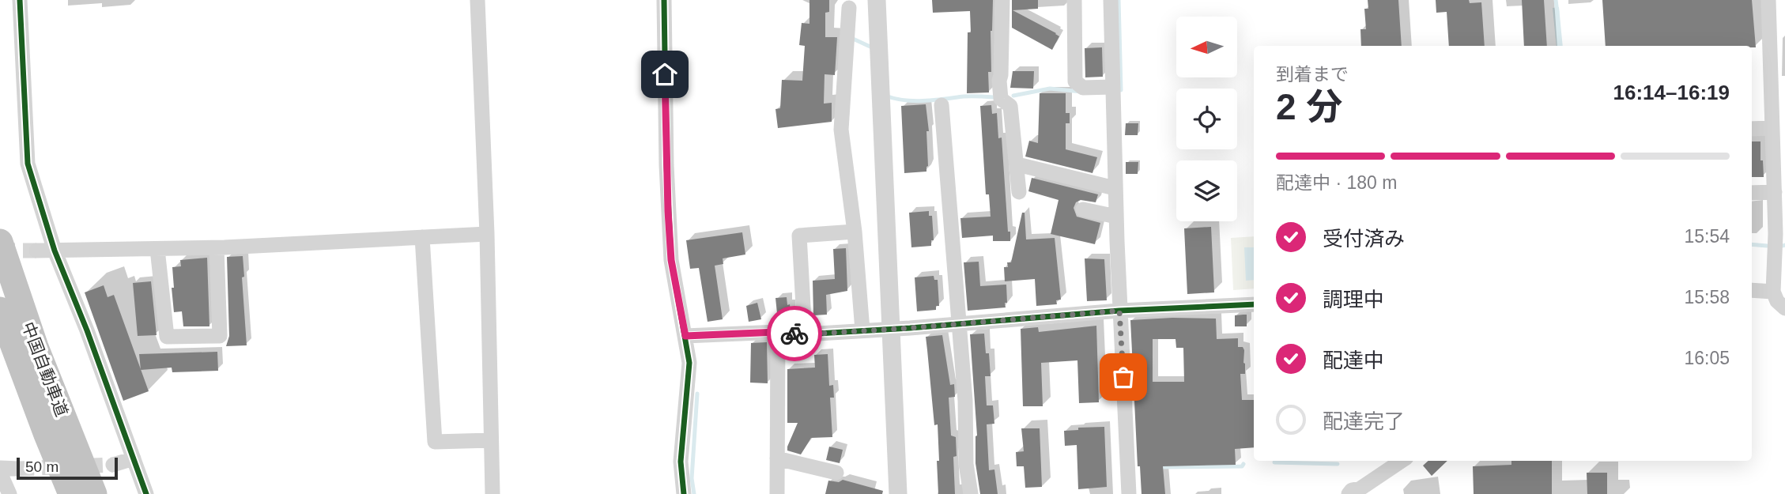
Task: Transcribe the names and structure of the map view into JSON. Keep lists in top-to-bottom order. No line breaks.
{"streets":{"highway":["中国自動車道"]},"scale_bar":"50 m","north":"left","page":{"heading":["2 分","到着まで","16:14–16:19"],"bar":"配達中 · 180 m","list":[["受付済み","15:54"],["調理中","15:58"],["配達中","16:05"],"配達完了"],"scale":"50 m"}}
